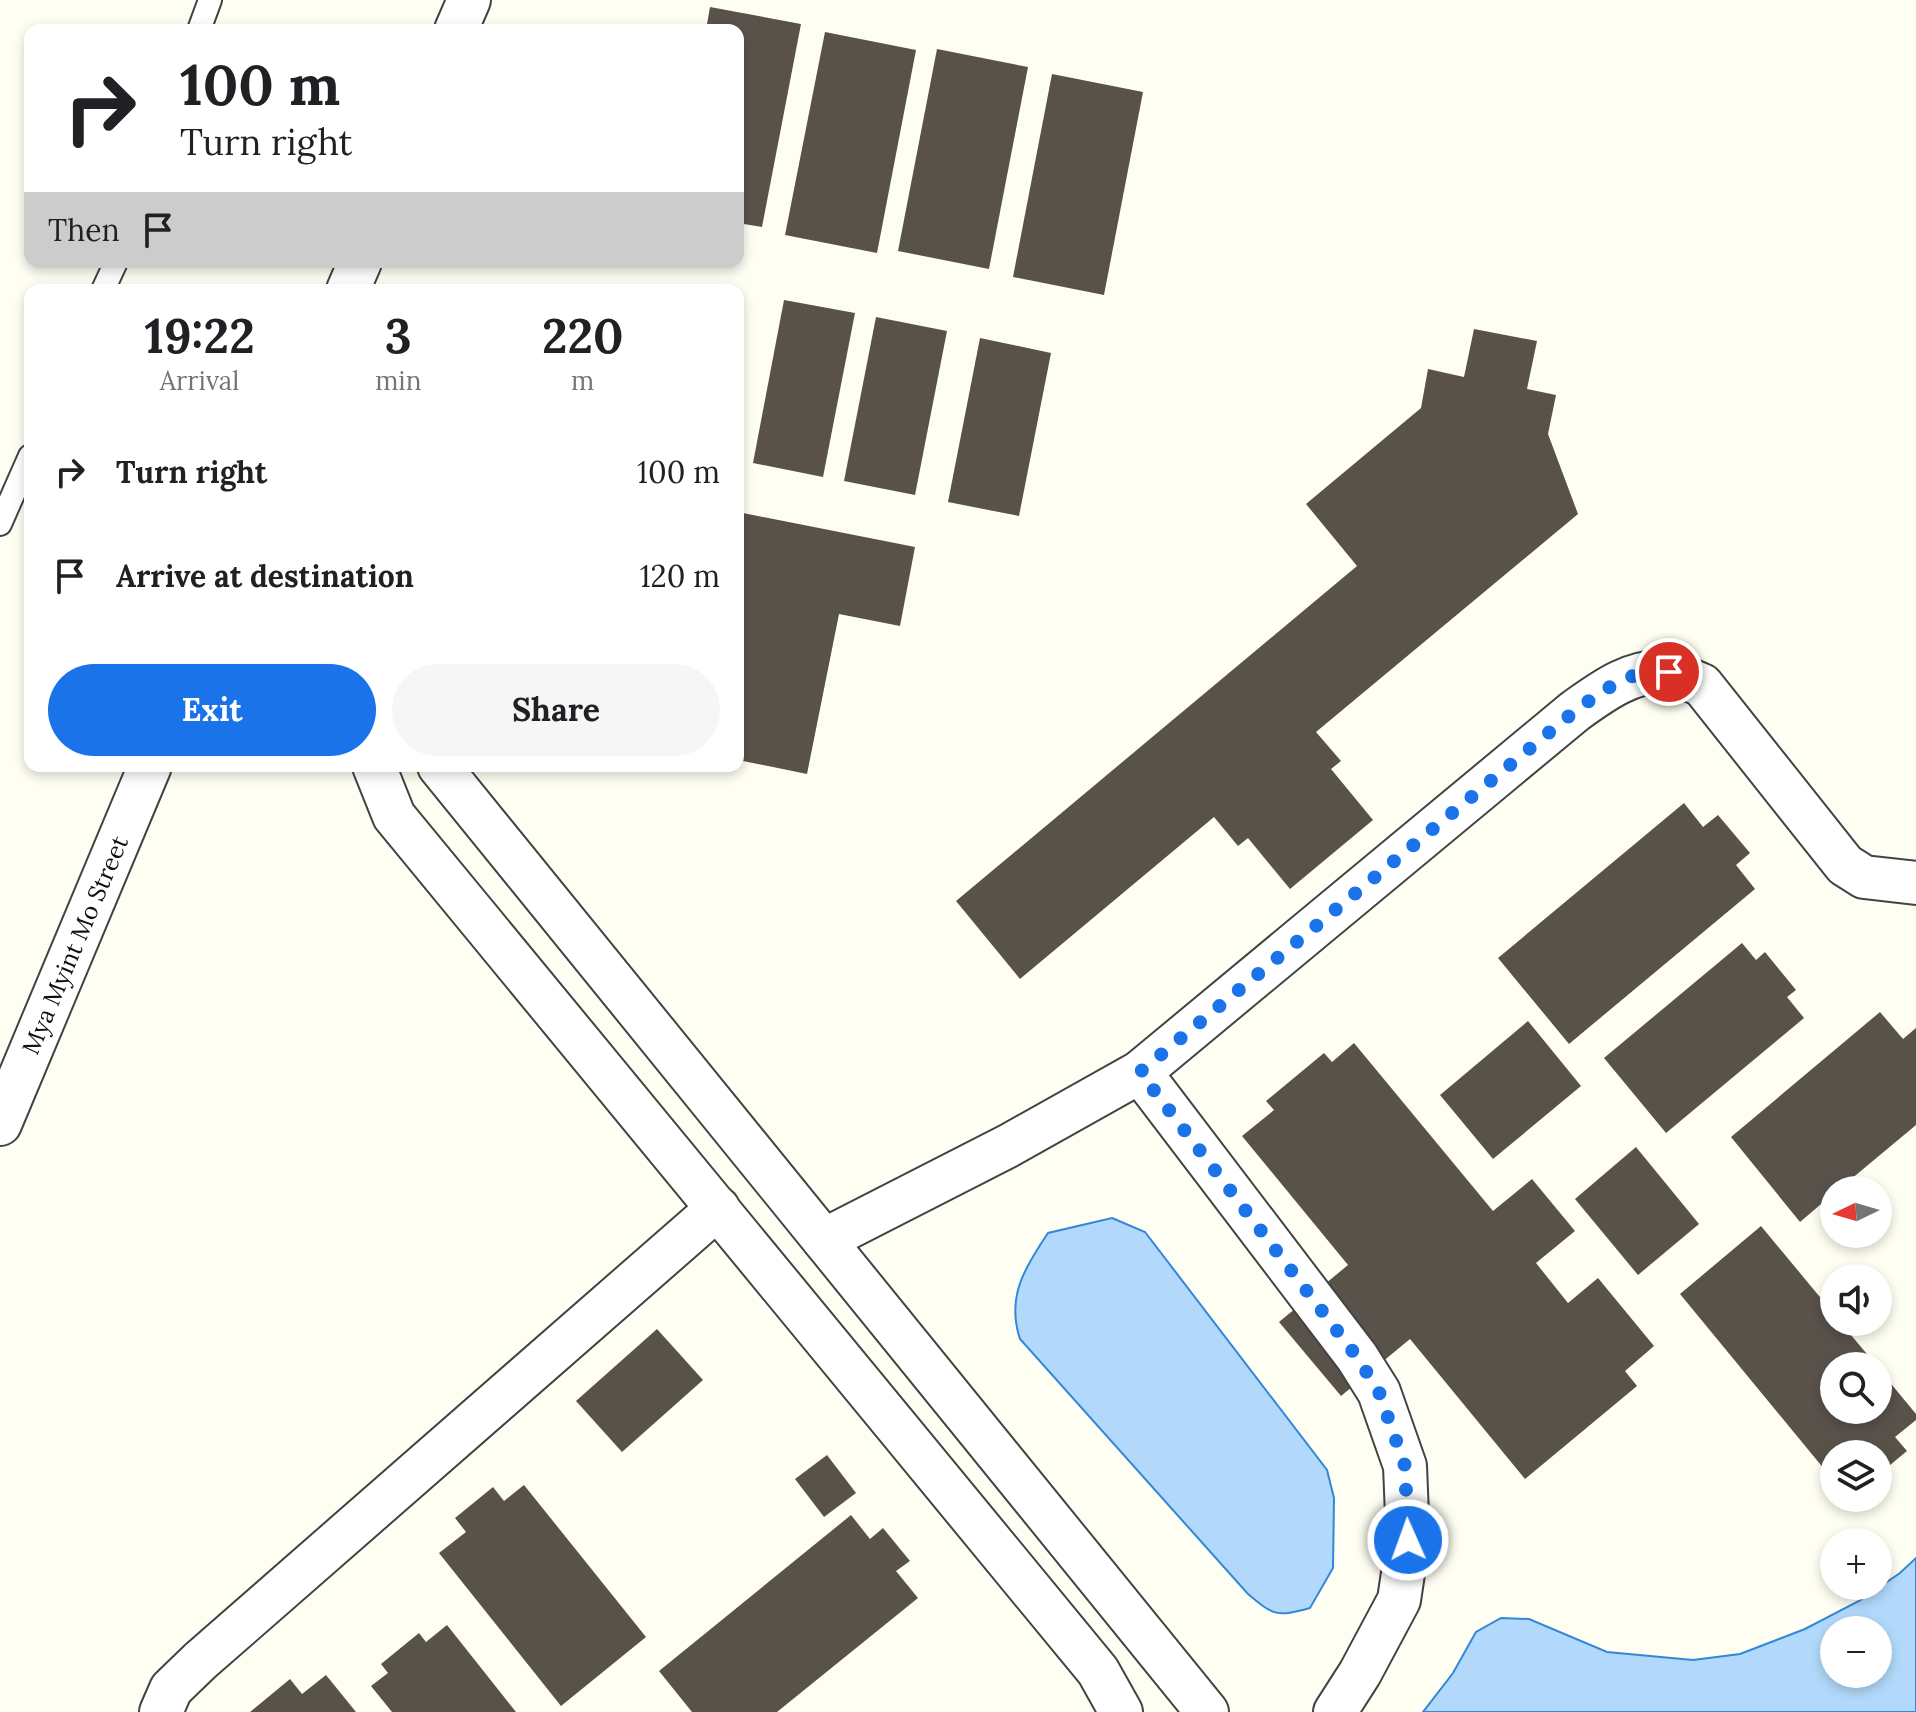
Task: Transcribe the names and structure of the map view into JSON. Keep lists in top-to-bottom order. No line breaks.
{"streets":{"street":["Mya Myint Mo Street"]},"north":"left","page":{"turn":["100 m","Turn right"],"then":"Then","eta":["19:22","Arrival","3","min","220","m"],"list":[{"name":"Turn right","value":"100 m"},{"name":"Arrive at destination","value":"120 m"}],"buttons":["Exit","Share"],"map_buttons":["+","−"]}}
